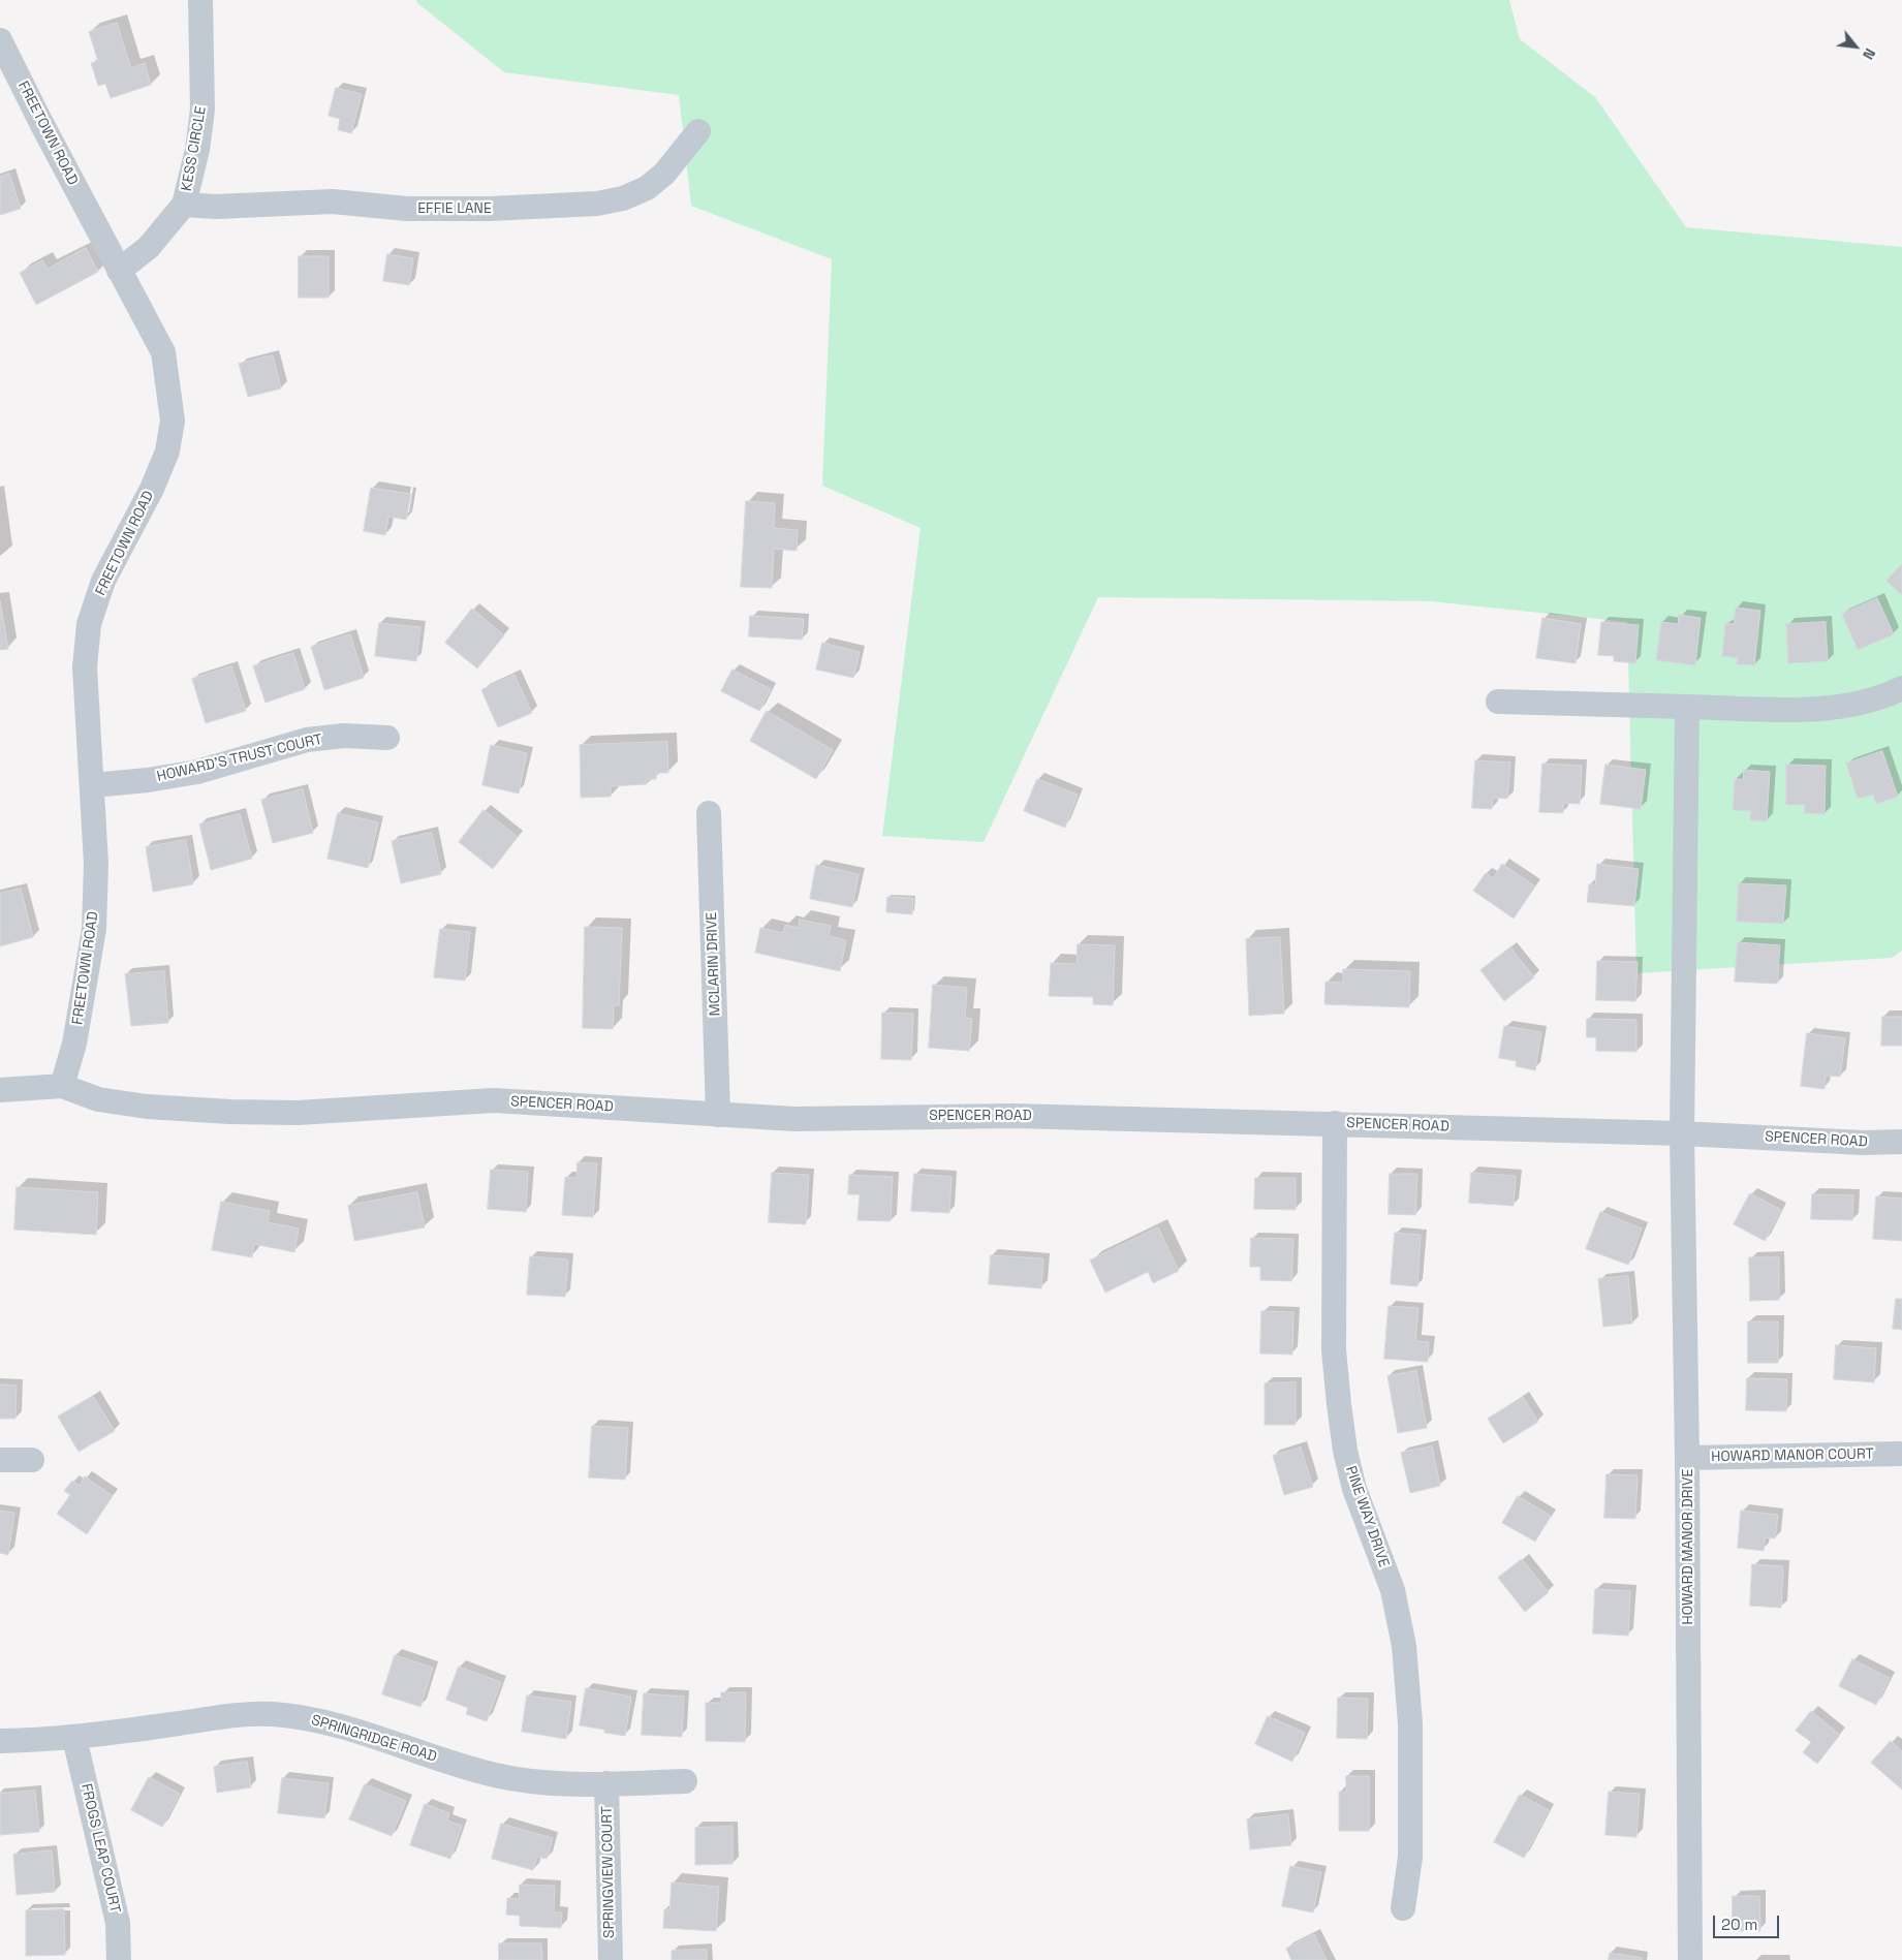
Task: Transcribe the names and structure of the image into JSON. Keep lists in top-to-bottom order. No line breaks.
{"streets":{"street":["FREETOWN ROAD","KESS CIRCLE","EFFIE LANE","HOWARD'S TRUST COURT","MCLARIN DRIVE","SPENCER ROAD","HOWARD MANOR COURT","PINE WAY DRIVE","HOWARD MANOR DRIVE","SPRINGRIDGE ROAD","FROGS LEAP COURT","SPRINGVIEW COURT"]},"crossings":[["FREETOWN ROAD","KESS CIRCLE"],["FREETOWN ROAD","HOWARD'S TRUST COURT"],["FREETOWN ROAD","SPENCER ROAD"],["KESS CIRCLE","EFFIE LANE"],["MCLARIN DRIVE","SPENCER ROAD"],["SPENCER ROAD","PINE WAY DRIVE"],["SPENCER ROAD","HOWARD MANOR DRIVE"],["HOWARD MANOR COURT","HOWARD MANOR DRIVE"],["SPRINGRIDGE ROAD","FROGS LEAP COURT"],["SPRINGRIDGE ROAD","SPRINGVIEW COURT"]],"scale_bar":"20 m","north":"bottom right"}
